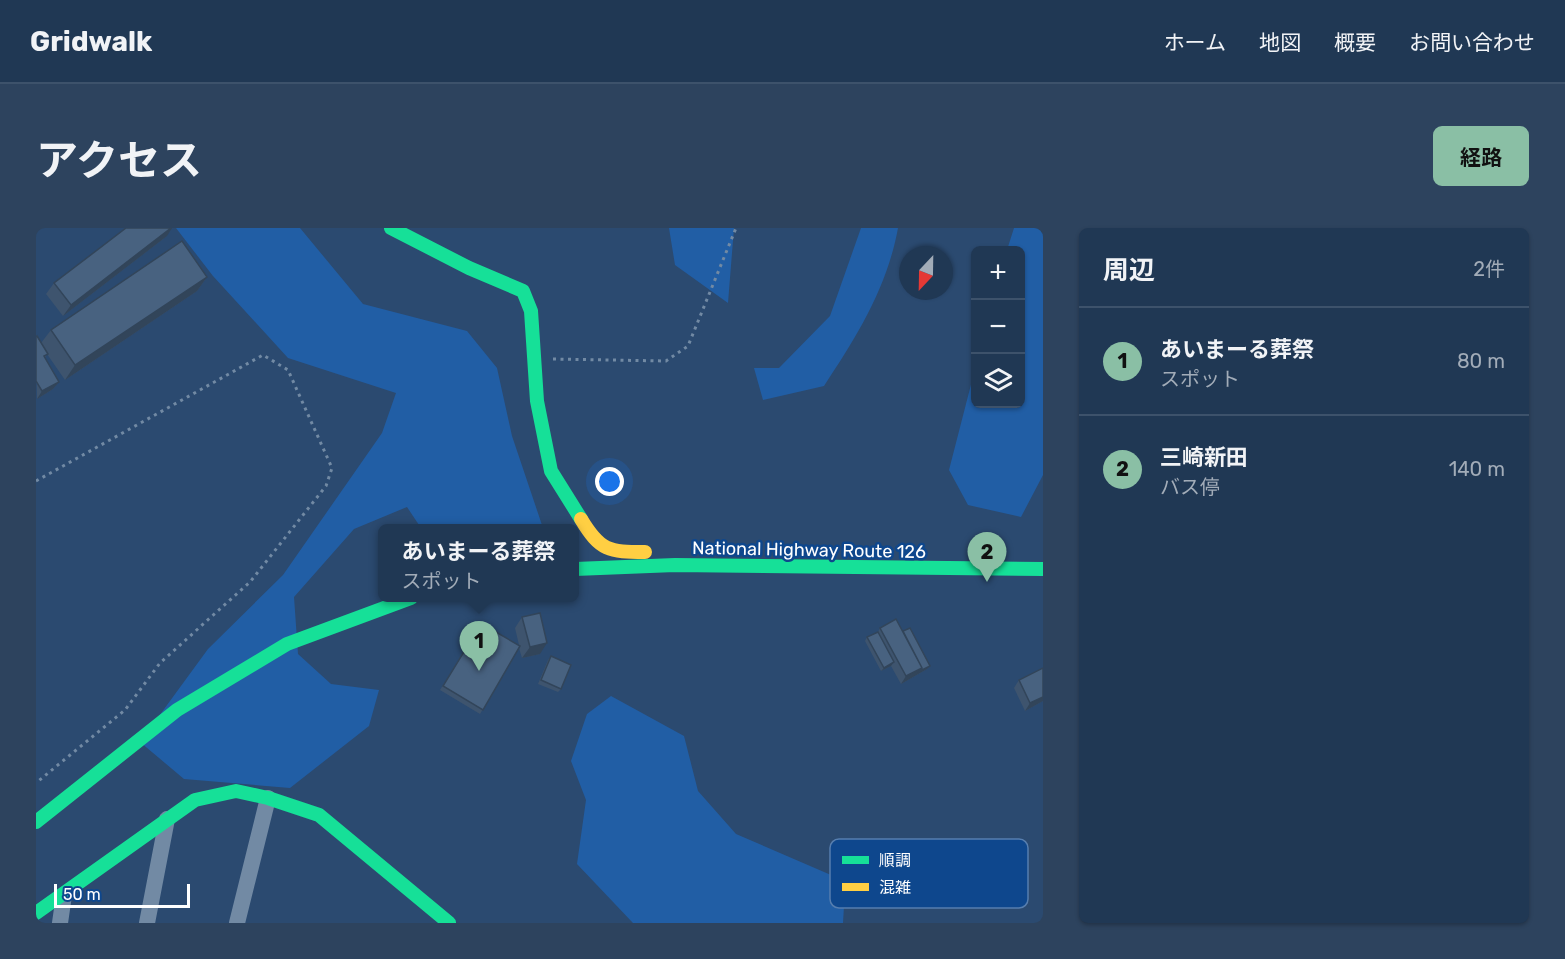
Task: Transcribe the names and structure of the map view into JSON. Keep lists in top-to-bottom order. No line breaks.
{"streets":{"main road":["National Highway Route 126"]},"legend":["順調","混雑"],"scale_bar":"50 m","north":"bottom","page":{"header":"Gridwalk","nav":["ホーム","地図","概要","お問い合わせ"],"title":"アクセス","buttons":"経路","heading":["周辺","2件"],"map_buttons":["+","−"],"list":[{"mark":"1","name":"あいまーる葬祭","note":"スポット","value":"80 m"},{"mark":"2","name":"三崎新田","note":"バス停","value":"140 m"}],"popup":["あいまーる葬祭","スポット"],"pins":["2","1"],"scale":"50 m"}}
